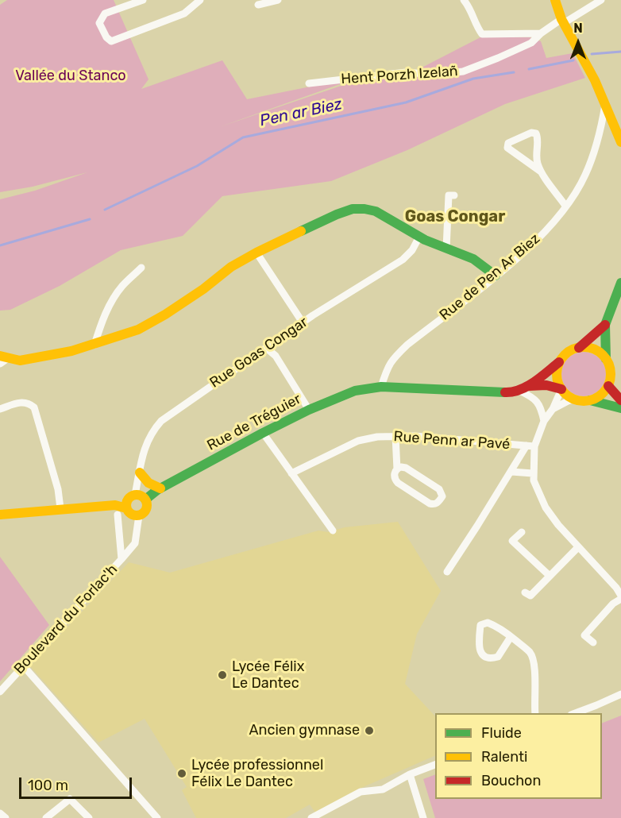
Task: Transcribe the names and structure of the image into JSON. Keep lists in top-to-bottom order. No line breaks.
{"streets":{"main road":["Rue de Tréguier"],"street":["Hent Porzh Izelañ","Rue de Pen Ar Biez","Rue Goas Congar","Rue Penn ar Pavé","Boulevard du Forlac'h"]},"crossings":[["Rue de Pen Ar Biez","Rue de Tréguier"],["Rue Goas Congar","Rue de Tréguier"],["Rue Goas Congar","Boulevard du Forlac'h"],["Rue de Tréguier","Boulevard du Forlac'h"]],"districts":["Goas Congar"],"water":["Pen ar Biez"],"parks":["Vallée du Stanco"],"places":["Lycée Félix Le Dantec","Ancien gymnase","Lycée professionnel Félix Le Dantec"],"legend":["Fluide","Ralenti","Bouchon"],"scale_bar":"100 m","north":"top"}
